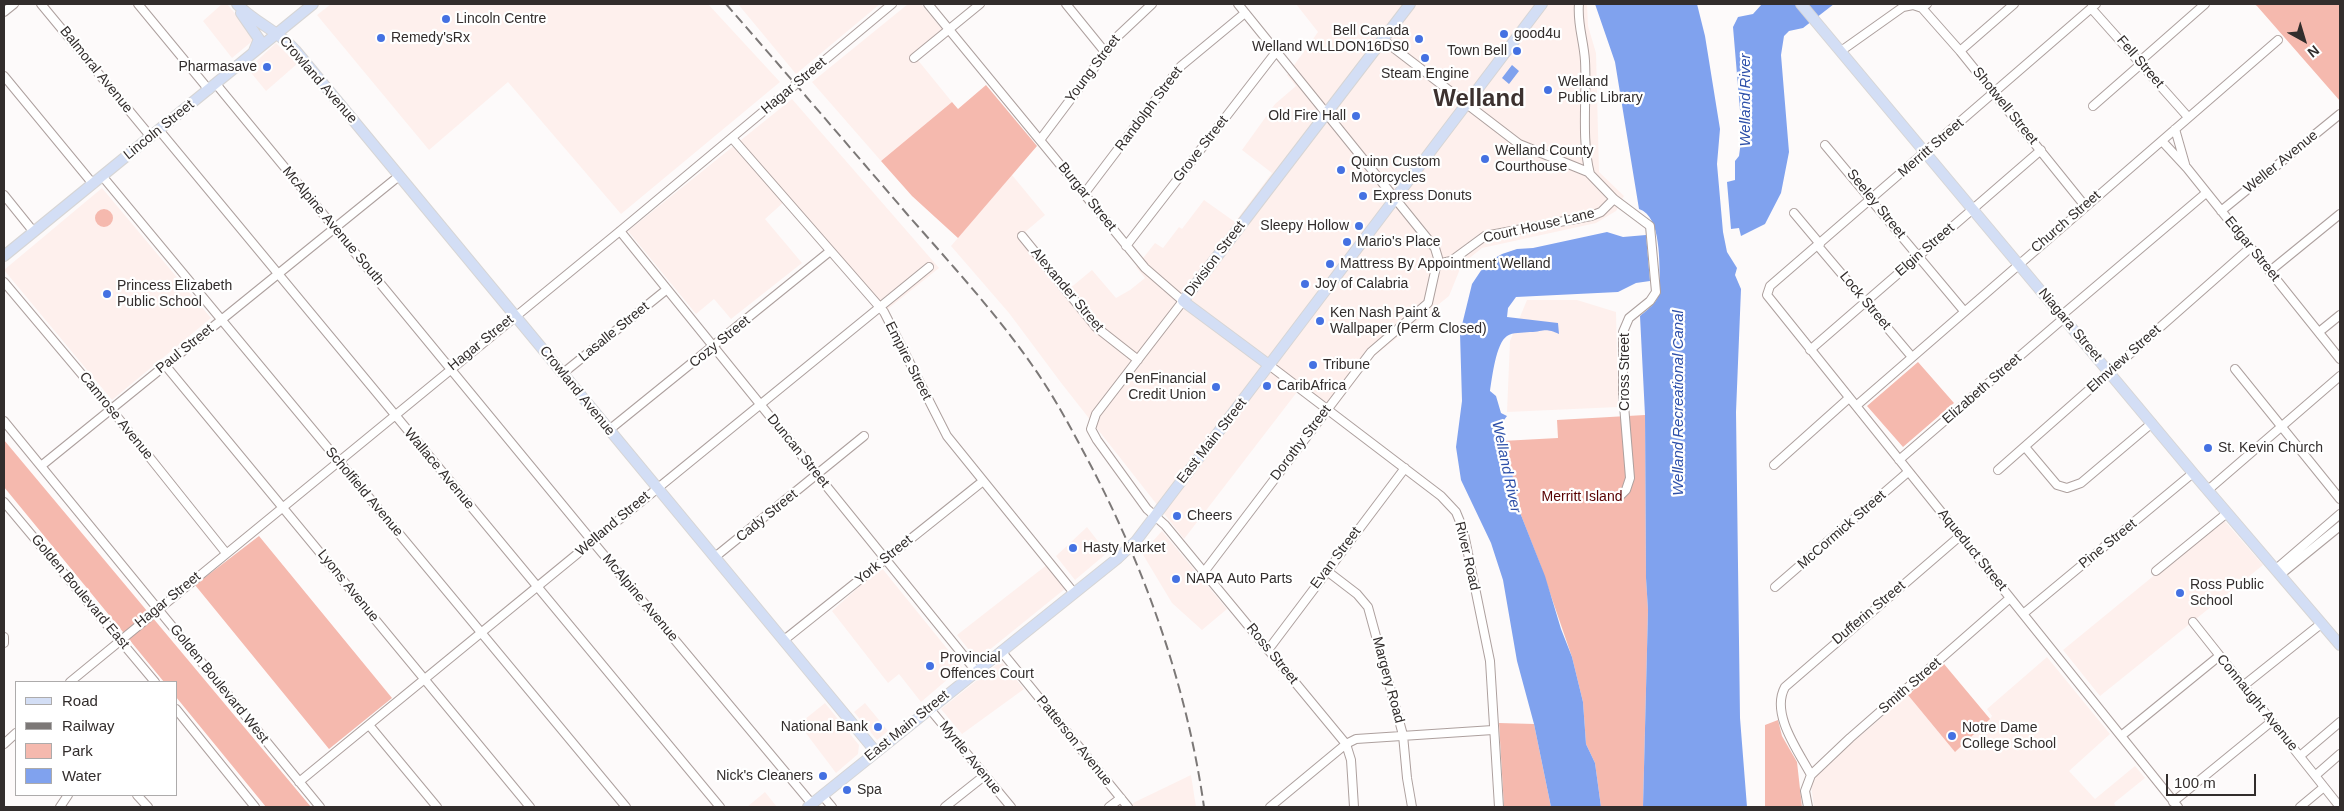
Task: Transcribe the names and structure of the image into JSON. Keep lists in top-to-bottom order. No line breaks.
{"streets":{"main road":["Crowland Avenue","Lincoln Street","Burgar Street","Division Street","Niagara Street","East Main Street"],"street":["Fell Street","Young Street","Balmoral Avenue","Hagar Street","Shotwell Street","Randolph Street","Merritt Street","Grove Street","Weller Avenue","Seeley Street","Church Street","McAlpine Avenue South","Court House Lane","Edgar Street","Elgin Street","Alexander Street","Lock Street","Lasalle Street","Cozy Street","Paul Street","Elmview Street","Empire Street","Cross Street","Elizabeth Street","Camrose Avenue","Dorothy Street","Duncan Street","Wallace Avenue","Scholfield Avenue","Cady Street","Welland Street","McCormick Street","Pine Street","Aqueduct Street","River Road","Evan Street","York Street","Lyons Avenue","Golden Boulevard East","McAlpine Avenue","Dufferin Street","Ross Street","Margery Road","Golden Boulevard West","Smith Street","Connaught Avenue","Patterson Avenue","Myrtle Avenue"]},"crossings":[["Fell Street","Merritt Street"],["Fell Street","Church Street"],["Young Street","Burgar Street"],["Balmoral Avenue","Lincoln Street"],["Crowland Avenue","Hagar Street"],["Crowland Avenue","Lincoln Street"],["Crowland Avenue","Lasalle Street"],["Crowland Avenue","Cozy Street"],["Crowland Avenue","Paul Street"],["Crowland Avenue","East Main Street"],["Crowland Avenue","Cady Street"],["Crowland Avenue","Welland Street"],["Crowland Avenue","York Street"],["Hagar Street","McAlpine Avenue South"],["Hagar Street","Empire Street"],["Hagar Street","Camrose Avenue"],["Hagar Street","Duncan Street"],["Hagar Street","Wallace Avenue"],["Hagar Street","Scholfield Avenue"],["Hagar Street","Lyons Avenue"],["Hagar Street","Golden Boulevard East"],["Hagar Street","McAlpine Avenue"],["Hagar Street","Golden Boulevard West"],["Shotwell Street","Merritt Street"],["Shotwell Street","Church Street"],["Shotwell Street","Elgin Street"],["Randolph Street","Burgar Street"],["Randolph Street","Dorothy Street"],["Lincoln Street","McAlpine Avenue South"],["Lincoln Street","Wallace Avenue"],["Lincoln Street","Scholfield Avenue"],["Merritt Street","Seeley Street"],["Merritt Street","Lock Street"],["Merritt Street","Niagara Street"],["Merritt Street","Aqueduct Street"],["Grove Street","Burgar Street"],["Grove Street","Dorothy Street"],["Weller Avenue","Edgar Street"],["Burgar Street","Division Street"],["Burgar Street","East Main Street"],["Burgar Street","River Road"],["Seeley Street","Church Street"],["Seeley Street","Elgin Street"],["Church Street","Edgar Street"],["Church Street","Lock Street"],["Church Street","Niagara Street"],["Church Street","Aqueduct Street"],["McAlpine Avenue South","Paul Street"],["McAlpine Avenue South","McAlpine Avenue"],["Court House Lane","Cross Street"],["Court House Lane","Dorothy Street"],["Edgar Street","Elmview Street"],["Edgar Street","Elizabeth Street"],["Elgin Street","Lock Street"],["Elgin Street","Niagara Street"],["Elgin Street","Aqueduct Street"],["Division Street","Alexander Street"],["Division Street","Cross Street"],["Division Street","East Main Street"],["Division Street","Dorothy Street"],["Division Street","Ross Street"],["Niagara Street","Elmview Street"],["Niagara Street","Elizabeth Street"],["Niagara Street","Pine Street"],["Lasalle Street","Duncan Street"],["Cozy Street","Empire Street"],["Cozy Street","Duncan Street"],["Paul Street","Camrose Avenue"],["Paul Street","Wallace Avenue"],["Paul Street","Scholfield Avenue"],["Paul Street","Lyons Avenue"],["Paul Street","Golden Boulevard West"],["Empire Street","East Main Street"],["Empire Street","Welland Street"],["Empire Street","York Street"],["Cross Street","East Main Street"],["Elizabeth Street","Aqueduct Street"],["East Main Street","Dorothy Street"],["East Main Street","Duncan Street"],["East Main Street","River Road"],["East Main Street","McAlpine Avenue"],["East Main Street","Ross Street"],["East Main Street","Patterson Avenue"],["East Main Street","Myrtle Avenue"],["Dorothy Street","River Road"],["Dorothy Street","Ross Street"],["Duncan Street","Cady Street"],["Duncan Street","Welland Street"],["Duncan Street","York Street"],["Wallace Avenue","Welland Street"],["Scholfield Avenue","Welland Street"],["Welland Street","Lyons Avenue"],["Welland Street","McAlpine Avenue"],["Welland Street","Golden Boulevard West"],["McCormick Street","Aqueduct Street"],["Pine Street","Aqueduct Street"],["Aqueduct Street","Dufferin Street"],["Aqueduct Street","Smith Street"],["River Road","Evan Street"],["Evan Street","Ross Street"],["Evan Street","Margery Road"],["Dufferin Street","Smith Street"]],"districts":["Welland"],"water":["Welland River","Welland Recreational Canal"],"parks":["Merritt Island"],"places":["Lincoln Centre","good4u","Remedy'sRx","Bell Canada Welland WLLDON16DS0","Town Bell","Steam Engine","Pharmasave","Welland Public Library","Old Fire Hall","Welland County Courthouse","Quinn Custom Motorcycles","Express Donuts","Sleepy Hollow","Mario's Place","Mattress By Appointment Welland","Joy of Calabria","Princess Elizabeth Public School","Ken Nash Paint & Wallpaper (Perm Closed)","Tribune","CaribAfrica","PenFinancial Credit Union","St. Kevin Church","Cheers","Hasty Market","NAPA Auto Parts","Ross Public School","Provincial Offences Court","National Bank","Notre Dame College School","Nick's Cleaners","Spa"],"legend":["Road","Railway","Park","Water"],"scale_bar":"100 m","north":"bottom right"}
